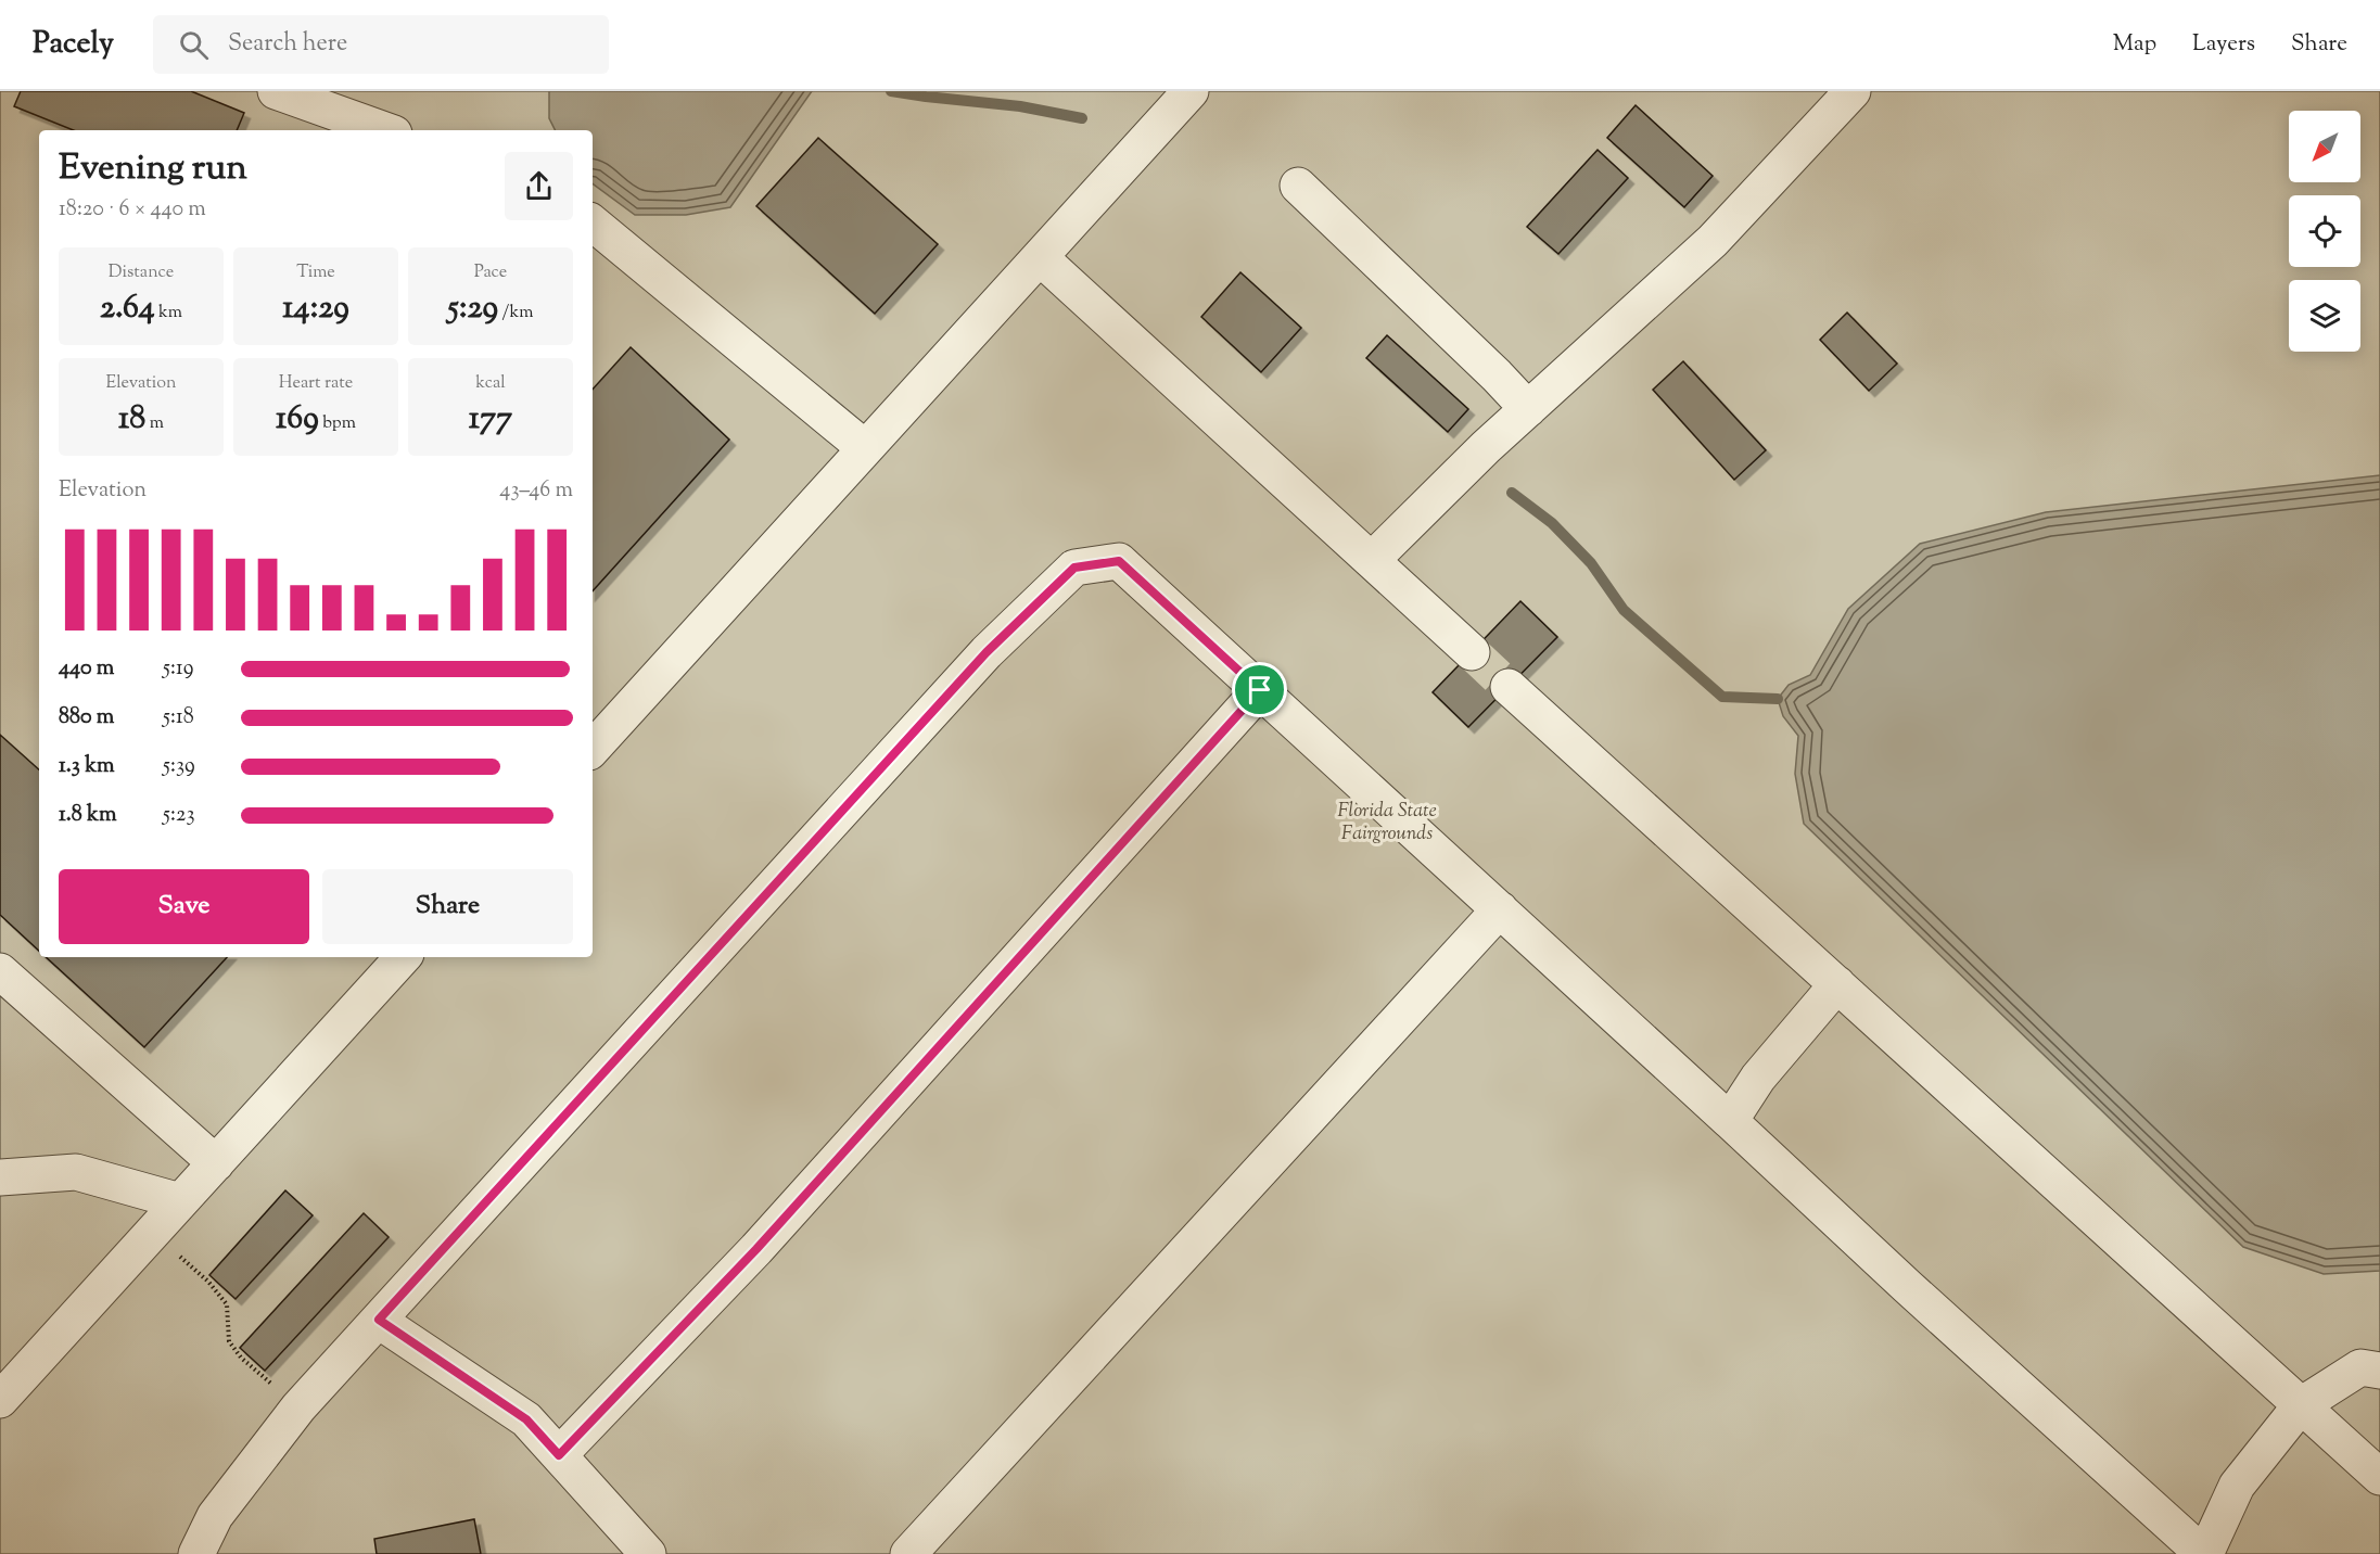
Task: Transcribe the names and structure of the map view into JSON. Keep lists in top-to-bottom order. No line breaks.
{"parks":["Florida State Fairgrounds"],"north":"bottom left","page":{"header":"Pacely","search":"Search here","nav":["Map","Layers","Share"],"heading":["Evening run","18:20 · 6 × 440 m"],"stats":[["Distance","2.64 km"],["Time","14:29"],["Pace","5:29 /km"],["Elevation","18 m"],["Heart rate","169 bpm"],["kcal","177"]],"chart":["Elevation","43–46 m"],"list":[{"name":"440 m","note":"5:19"},{"name":"880 m","note":"5:18"},{"name":"1.3 km","note":"5:39"},{"name":"1.8 km","note":"5:23"}],"buttons":["Save","Share"]}}
